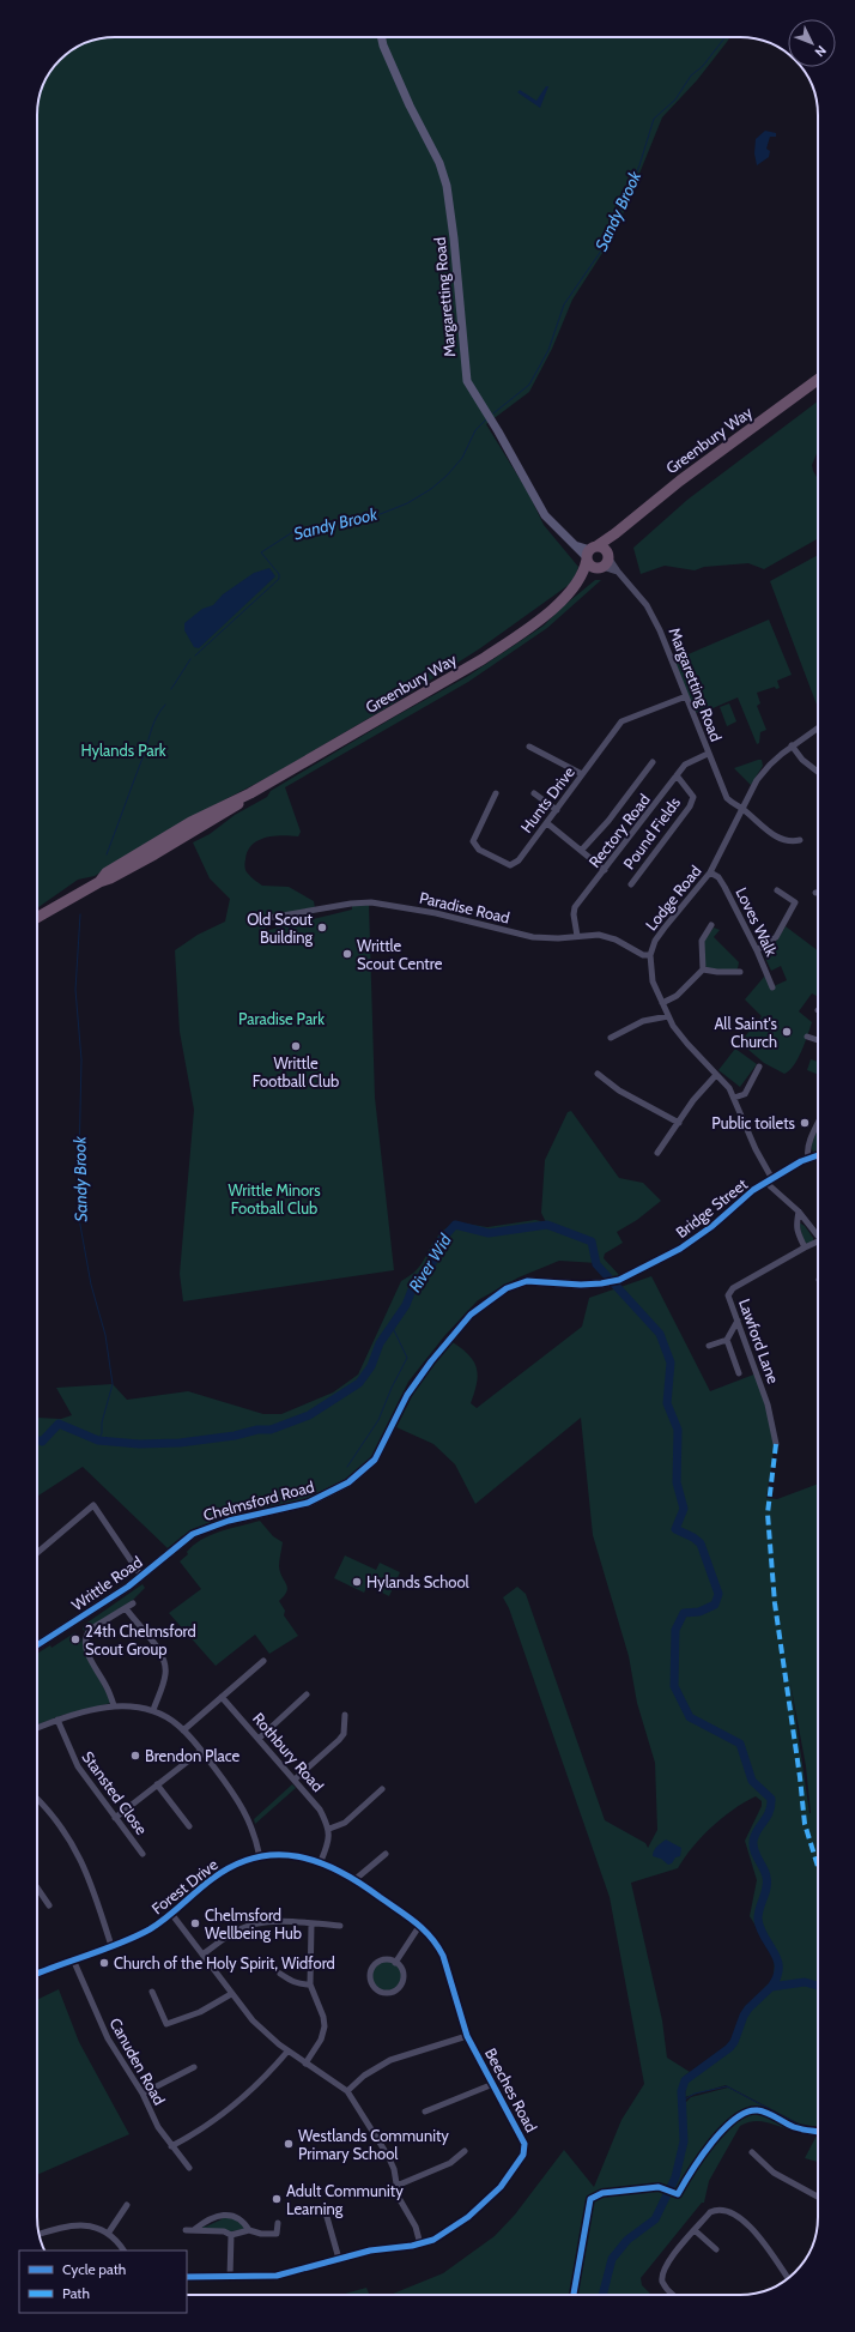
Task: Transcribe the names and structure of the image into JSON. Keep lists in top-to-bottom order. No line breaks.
{"streets":{"highway":["Greenbury Way"],"street":["Margaretting Road","Hunts Drive","Rectory Road","Pound Fields","Lodge Road","Paradise Road","Loves Walk","Bridge Street","Lawford Lane","Chelmsford Road","Writtle Road","Rothbury Road","Stansted Close","Forest Drive","Canuden Road","Beeches Road"]},"crossings":[["Margaretting Road","Greenbury Way"],["Margaretting Road","Hunts Drive"],["Margaretting Road","Rectory Road"],["Margaretting Road","Lodge Road"],["Rectory Road","Pound Fields"],["Rectory Road","Paradise Road"],["Lodge Road","Paradise Road"],["Lodge Road","Loves Walk"],["Lodge Road","Bridge Street"],["Bridge Street","Chelmsford Road"],["Chelmsford Road","Writtle Road"],["Forest Drive","Canuden Road"],["Forest Drive","Beeches Road"]],"water":["Sandy Brook","River Wid"],"parks":["Hylands Park","Paradise Park","Writtle Minors Football Club"],"places":["Old Scout Building","Writtle Scout Centre","All Saint's Church","Writtle Football Club","Public toilets","Hylands School","24th Chelmsford Scout Group","Brendon Place","Chelmsford Wellbeing Hub","Church of the Holy Spirit, Widford","Westlands Community Primary School","Adult Community Learning"],"legend":["Cycle path","Path"],"north":"bottom right"}
